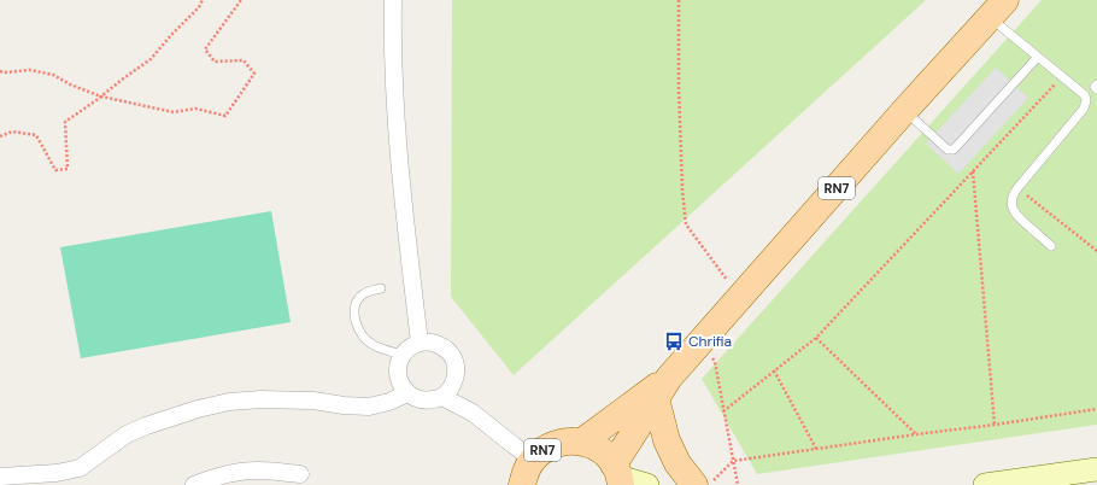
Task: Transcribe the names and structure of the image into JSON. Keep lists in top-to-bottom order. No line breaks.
{"streets":{"main road":["RN7"]},"places":{"bus stop":["Chrifia"]}}
